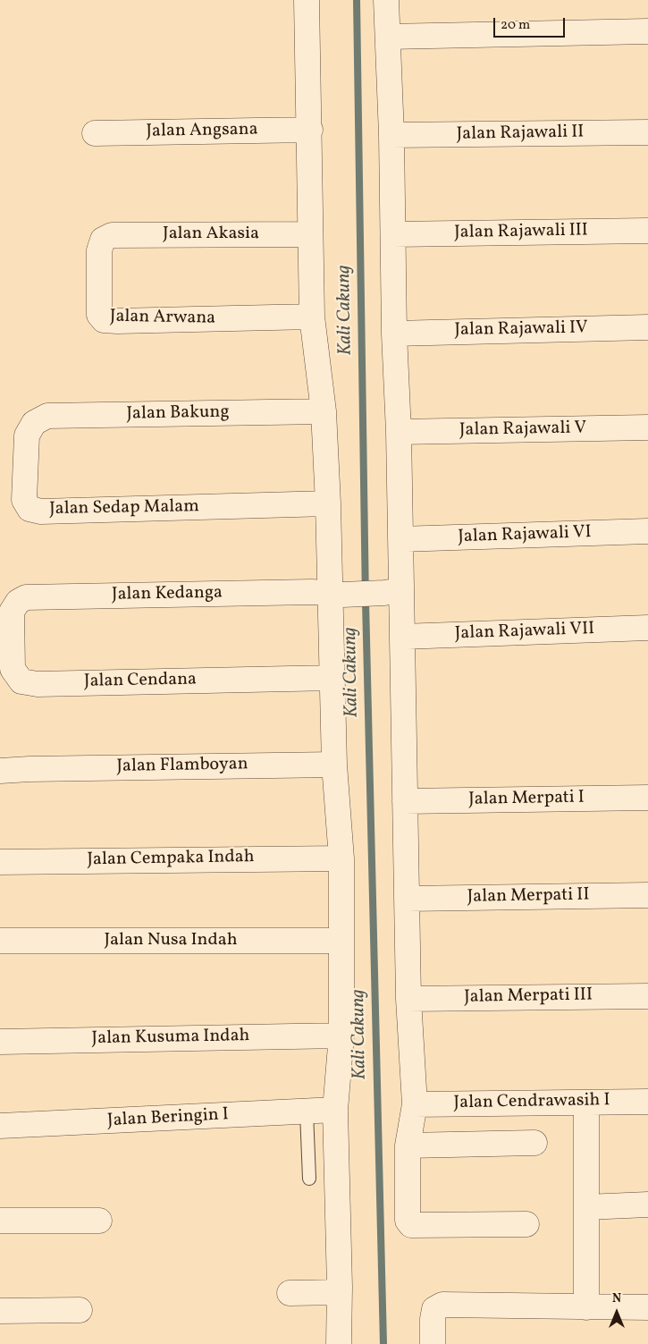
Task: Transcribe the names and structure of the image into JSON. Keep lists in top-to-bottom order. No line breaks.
{"streets":{"street":["Jalan Angsana","Jalan Rajawali II","Jalan Rajawali III","Jalan Akasia","Jalan Arwana","Jalan Rajawali IV","Jalan Bakung","Jalan Rajawali V","Jalan Sedap Malam","Jalan Rajawali VI","Jalan Kedanga","Jalan Rajawali VII","Jalan Cendana","Jalan Flamboyan","Jalan Merpati I","Jalan Cempaka Indah","Jalan Merpati II","Jalan Nusa Indah","Jalan Merpati III","Jalan Kusuma Indah","Jalan Cendrawasih I","Jalan Beringin I"]},"crossings":[["Jalan Akasia","Jalan Arwana"],["Jalan Bakung","Jalan Sedap Malam"],["Jalan Kedanga","Jalan Cendana"]],"water":["Kali Cakung"],"scale_bar":"20 m","north":"top"}
